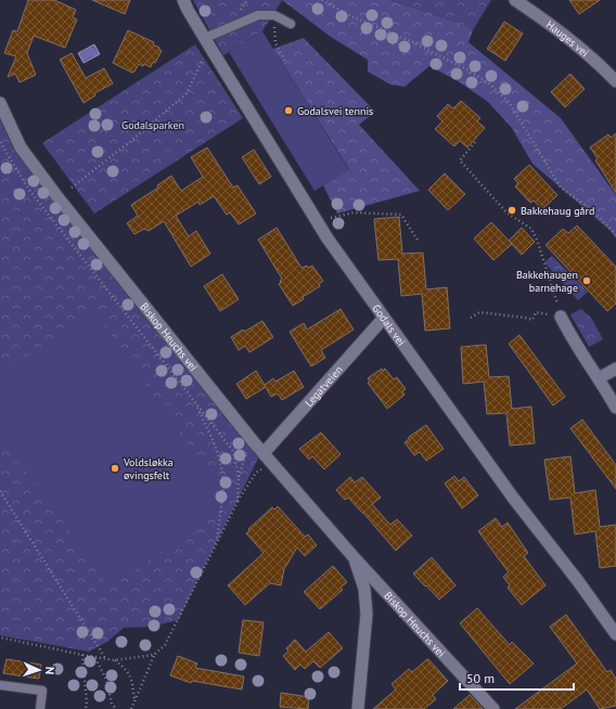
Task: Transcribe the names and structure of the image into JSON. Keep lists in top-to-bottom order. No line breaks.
{"streets":{"street":["Hauges vei","Godals vei","Biskop Heuchs vei","Legatveien"]},"crossings":[["Godals vei","Legatveien"],["Biskop Heuchs vei","Legatveien"]],"parks":["Godalsparken"],"places":["Godalsvei tennis","Bakkehaug gård","Bakkehaugen barnehage","Voldsløkka øvingsfelt"],"scale_bar":"50 m","north":"right"}
